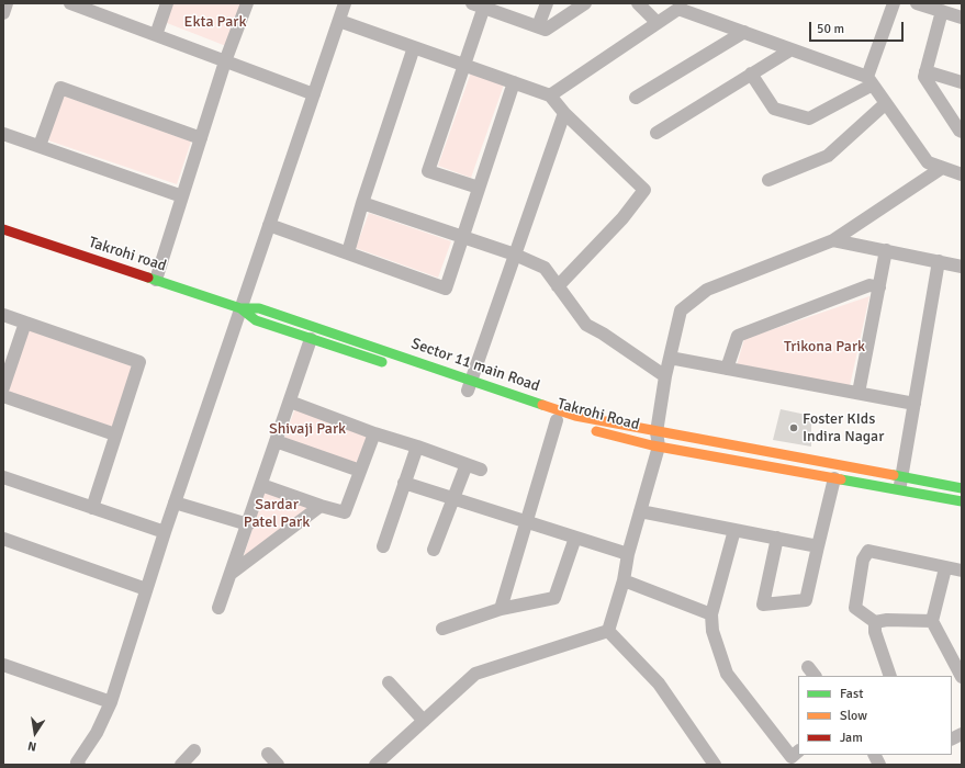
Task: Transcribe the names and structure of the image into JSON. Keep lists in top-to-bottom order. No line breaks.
{"streets":{"street":["Takrohi road","Sector 11 main Road","Takrohi Road"]},"crossings":[["Takrohi road","Sector 11 main Road"],["Sector 11 main Road","Takrohi Road"]],"parks":["Ekta Park","Trikona Park","Shivaji Park","Sardar Patel Park"],"places":["Foster KIds Indira Nagar"],"legend":["Fast","Slow","Jam"],"scale_bar":"50 m","north":"bottom"}
